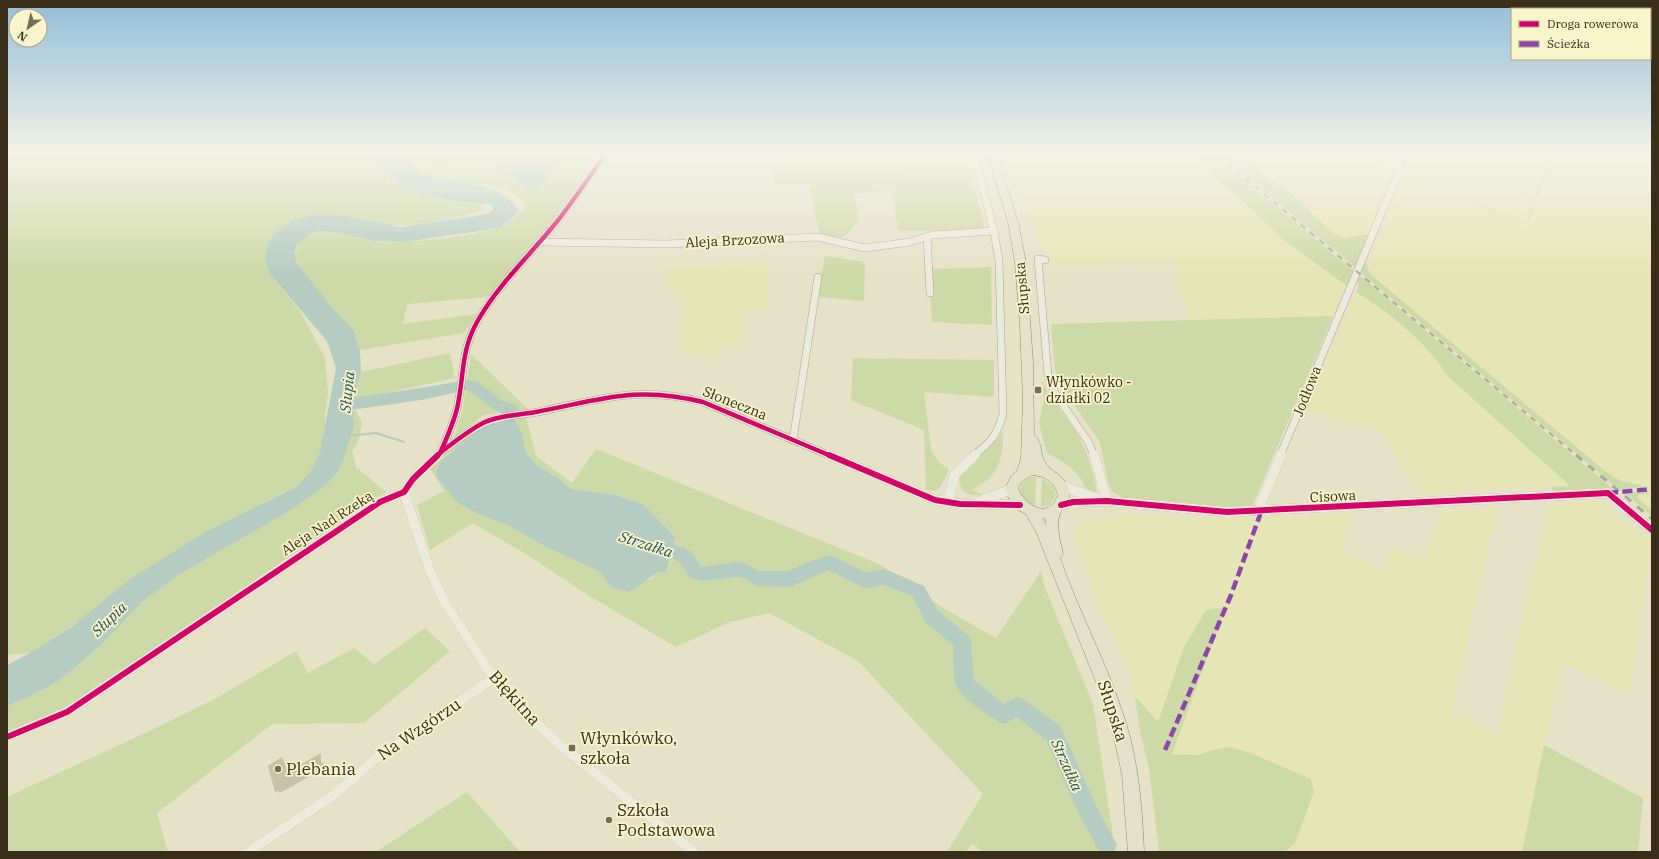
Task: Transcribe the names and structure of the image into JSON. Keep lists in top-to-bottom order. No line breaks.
{"streets":{"main road":["Słupska"],"street":["Aleja Brzozowa","Jodłowa","Słoneczna","Cisowa","Aleja Nad Rzeką","Błękitna","Na Wzgórzu"]},"crossings":[["Aleja Brzozowa","Aleja Nad Rzeką"],["Słupska","Słoneczna"],["Słupska","Cisowa"],["Jodłowa","Cisowa"],["Słoneczna","Cisowa"],["Słoneczna","Aleja Nad Rzeką"],["Aleja Nad Rzeką","Błękitna"],["Błękitna","Na Wzgórzu"]],"water":["Słupia","Strzałka"],"places":{"transit":["Włynkówko - działki 02","Włynkówko, szkoła"],"other":["Plebania","Szkoła Podstawowa"]},"legend":["Droga rowerowa","Ścieżka"],"north":"bottom left"}
